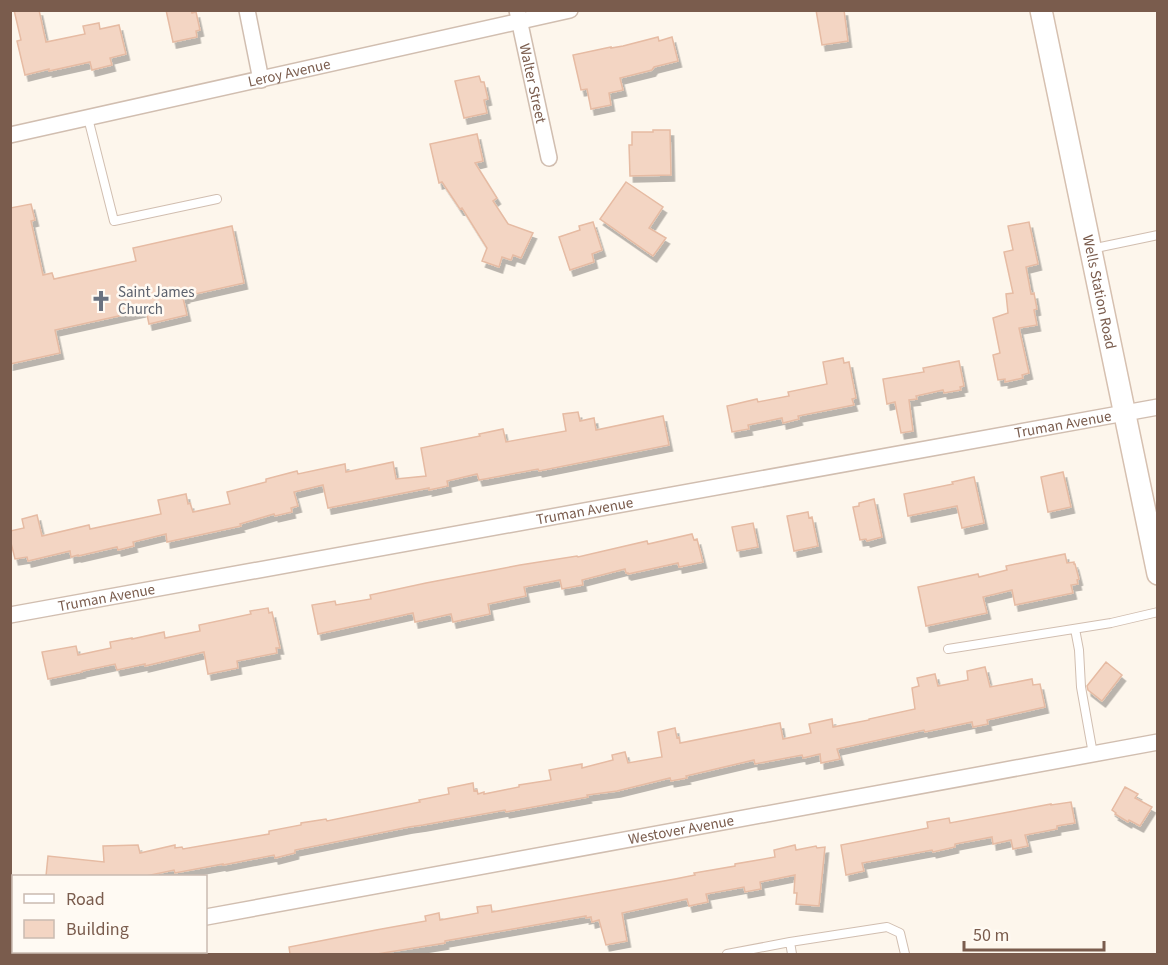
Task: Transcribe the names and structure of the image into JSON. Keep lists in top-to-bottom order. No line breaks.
{"streets":{"street":["Leroy Avenue","Walter Street","Wells Station Road","Truman Avenue","Westover Avenue"]},"crossings":[["Leroy Avenue","Walter Street"],["Wells Station Road","Truman Avenue"]],"places":{"church":["Saint James Church"]},"legend":["Road","Building"],"scale_bar":"50 m"}
